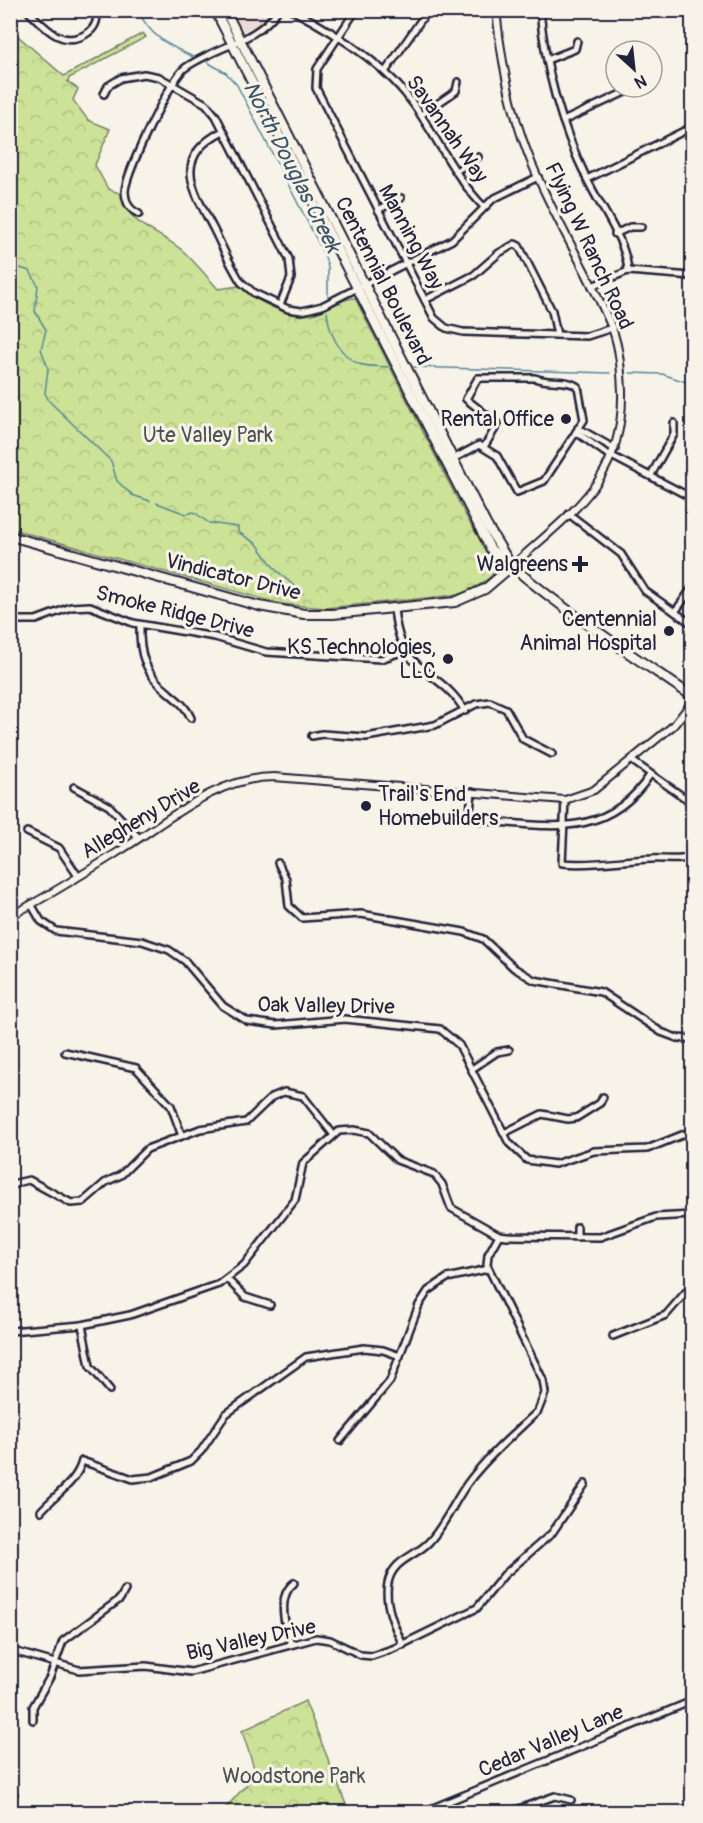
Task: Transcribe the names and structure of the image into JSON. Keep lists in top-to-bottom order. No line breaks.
{"streets":{"main road":["Centennial Boulevard","Vindicator Drive"],"street":["Savannah Way","Manning Way","Flying W Ranch Road","Smoke Ridge Drive","Allegheny Drive","Oak Valley Drive","Big Valley Drive","Cedar Valley Lane"]},"crossings":[["Savannah Way","Manning Way"],["Manning Way","Flying W Ranch Road"],["Flying W Ranch Road","Centennial Boulevard"],["Flying W Ranch Road","Vindicator Drive"],["Centennial Boulevard","Vindicator Drive"],["Allegheny Drive","Oak Valley Drive"]],"water":["North Douglas Creek"],"parks":["Ute Valley Park","Woodstone Park"],"places":{"other":["Rental Office","Centennial Animal Hospital","KS Technologies, LLC","Trail's End Homebuilders"],"health":["Walgreens"]},"north":"bottom right"}
